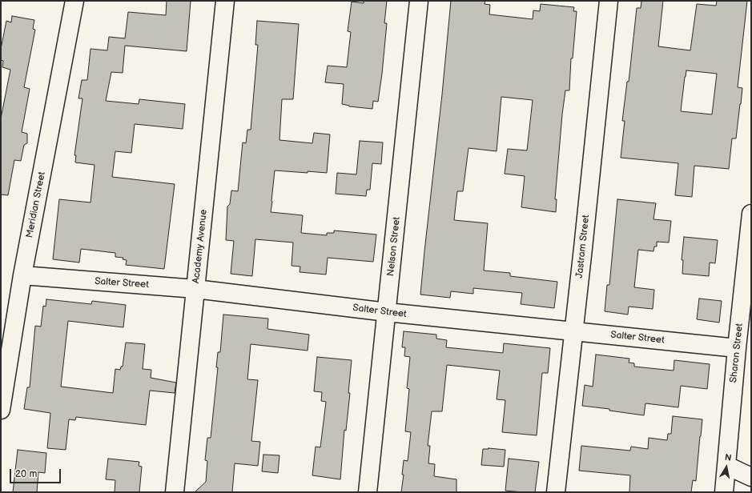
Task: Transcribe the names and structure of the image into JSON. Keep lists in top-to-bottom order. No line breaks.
{"streets":{"street":["Meridian Street","Academy Avenue","Nelson Street","Jastram Street","Salter Street","Sharon Street"]},"crossings":[["Meridian Street","Salter Street"],["Academy Avenue","Salter Street"],["Nelson Street","Salter Street"],["Jastram Street","Salter Street"],["Salter Street","Sharon Street"]],"scale_bar":"20 m","north":"top"}
